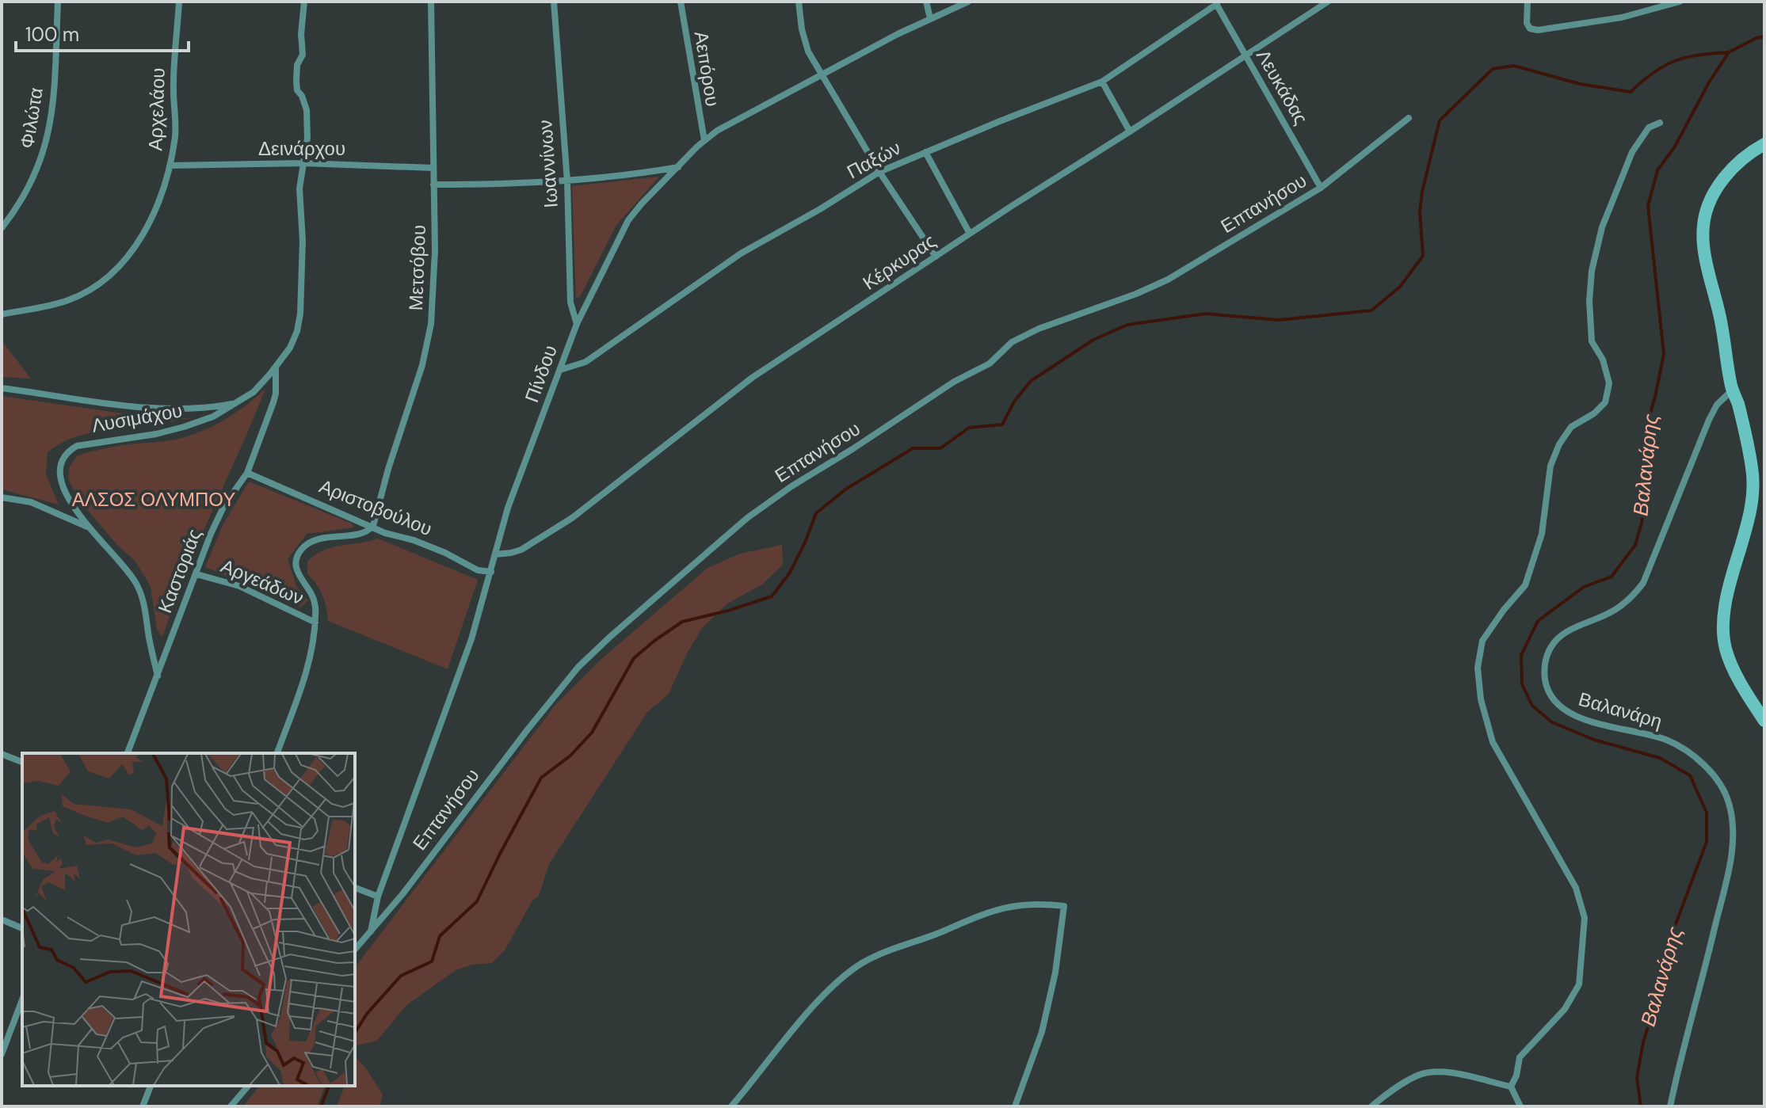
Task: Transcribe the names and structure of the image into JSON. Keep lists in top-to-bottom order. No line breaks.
{"streets":{"street":["Αεπόρου","Λευκάδας","Αρχελάου","Φιλώτα","Δεινάρχου","Παξών","Ιωαννίνων","Επτανήσου","Κέρκυρας","Μετσόβου","Πίνδου","Λυσιμάχου","Αριστοβούλου","Καστοριάς","Αργεάδων","Βαλανάρη"]},"crossings":[["Αεπόρου","Πίνδου"],["Λευκάδας","Παξών"],["Λευκάδας","Επτανήσου"],["Λευκάδας","Κέρκυρας"],["Αρχελάου","Δεινάρχου"],["Δεινάρχου","Μετσόβου"],["Παξών","Πίνδου"],["Ιωαννίνων","Πίνδου"],["Επτανήσου","Πίνδου"],["Κέρκυρας","Πίνδου"],["Μετσόβου","Αριστοβούλου"],["Πίνδου","Αριστοβούλου"],["Λυσιμάχου","Καστοριάς"],["Αριστοβούλου","Καστοριάς"],["Καστοριάς","Αργεάδων"]],"water":["Βαλανάρης"],"parks":["ΑΛΣΟΣ ΟΛΥΜΠΟΥ"],"scale_bar":"100 m"}
